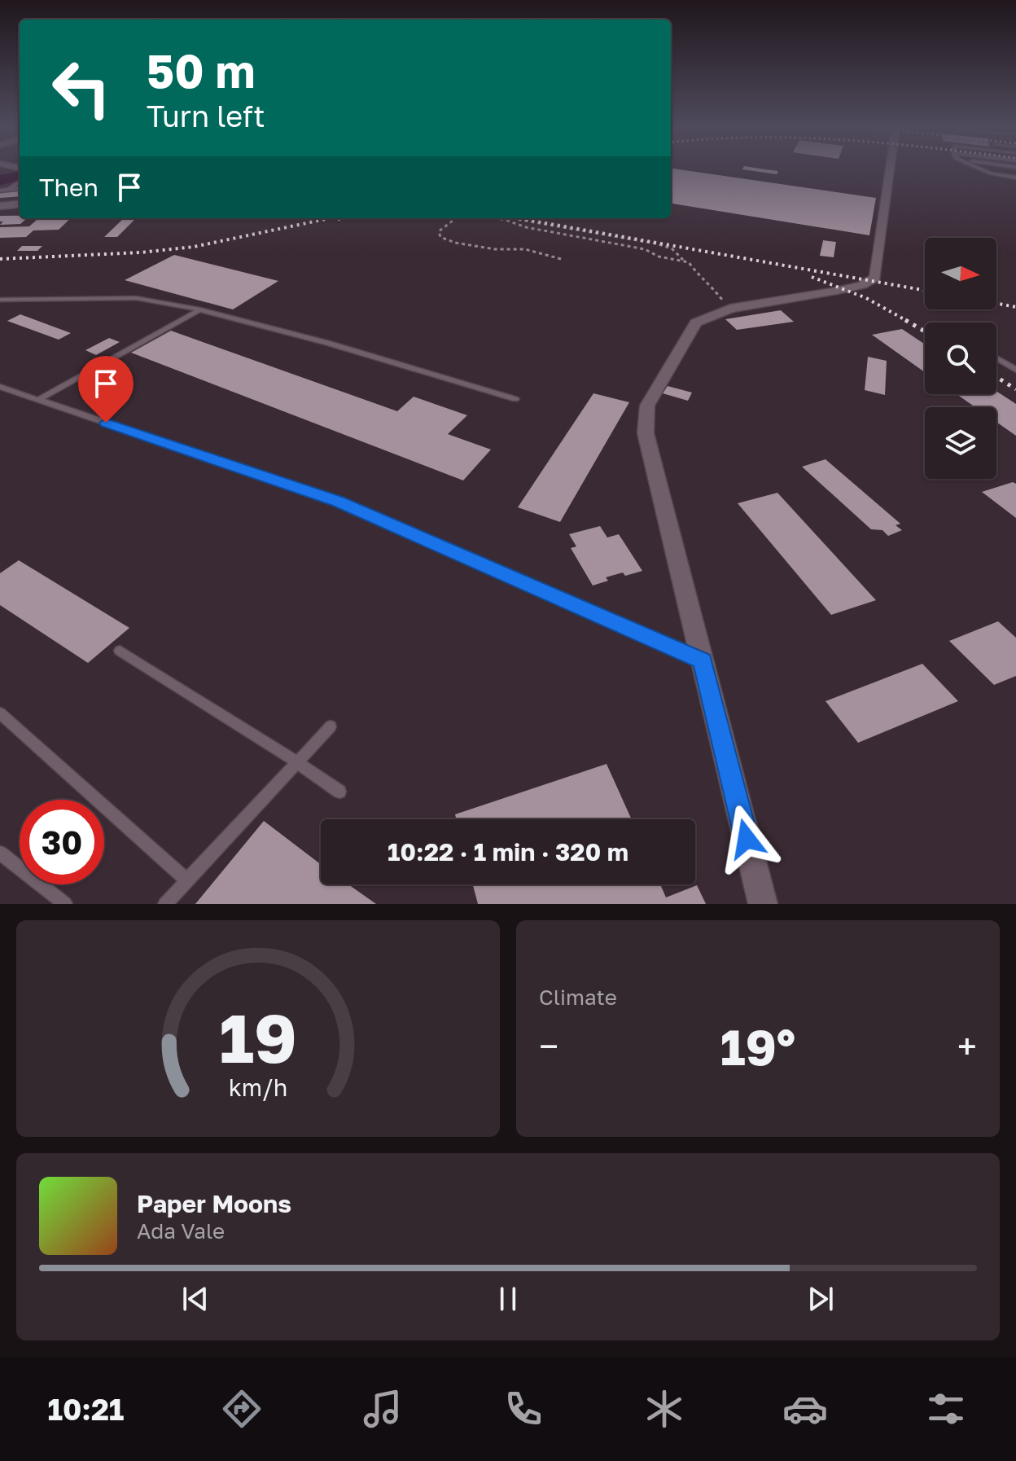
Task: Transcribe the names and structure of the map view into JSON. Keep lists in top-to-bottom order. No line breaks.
{"north":"right","page":{"turn":["50 m","Turn left"],"then":"Then","limit":"30","trip":"10:22 · 1 min · 320 m","tile":"Climate","heat":["−","19°","+"],"song":["Paper Moons","Ada Vale"],"tabs":"10:21","gauge":["19","km/h"]}}
